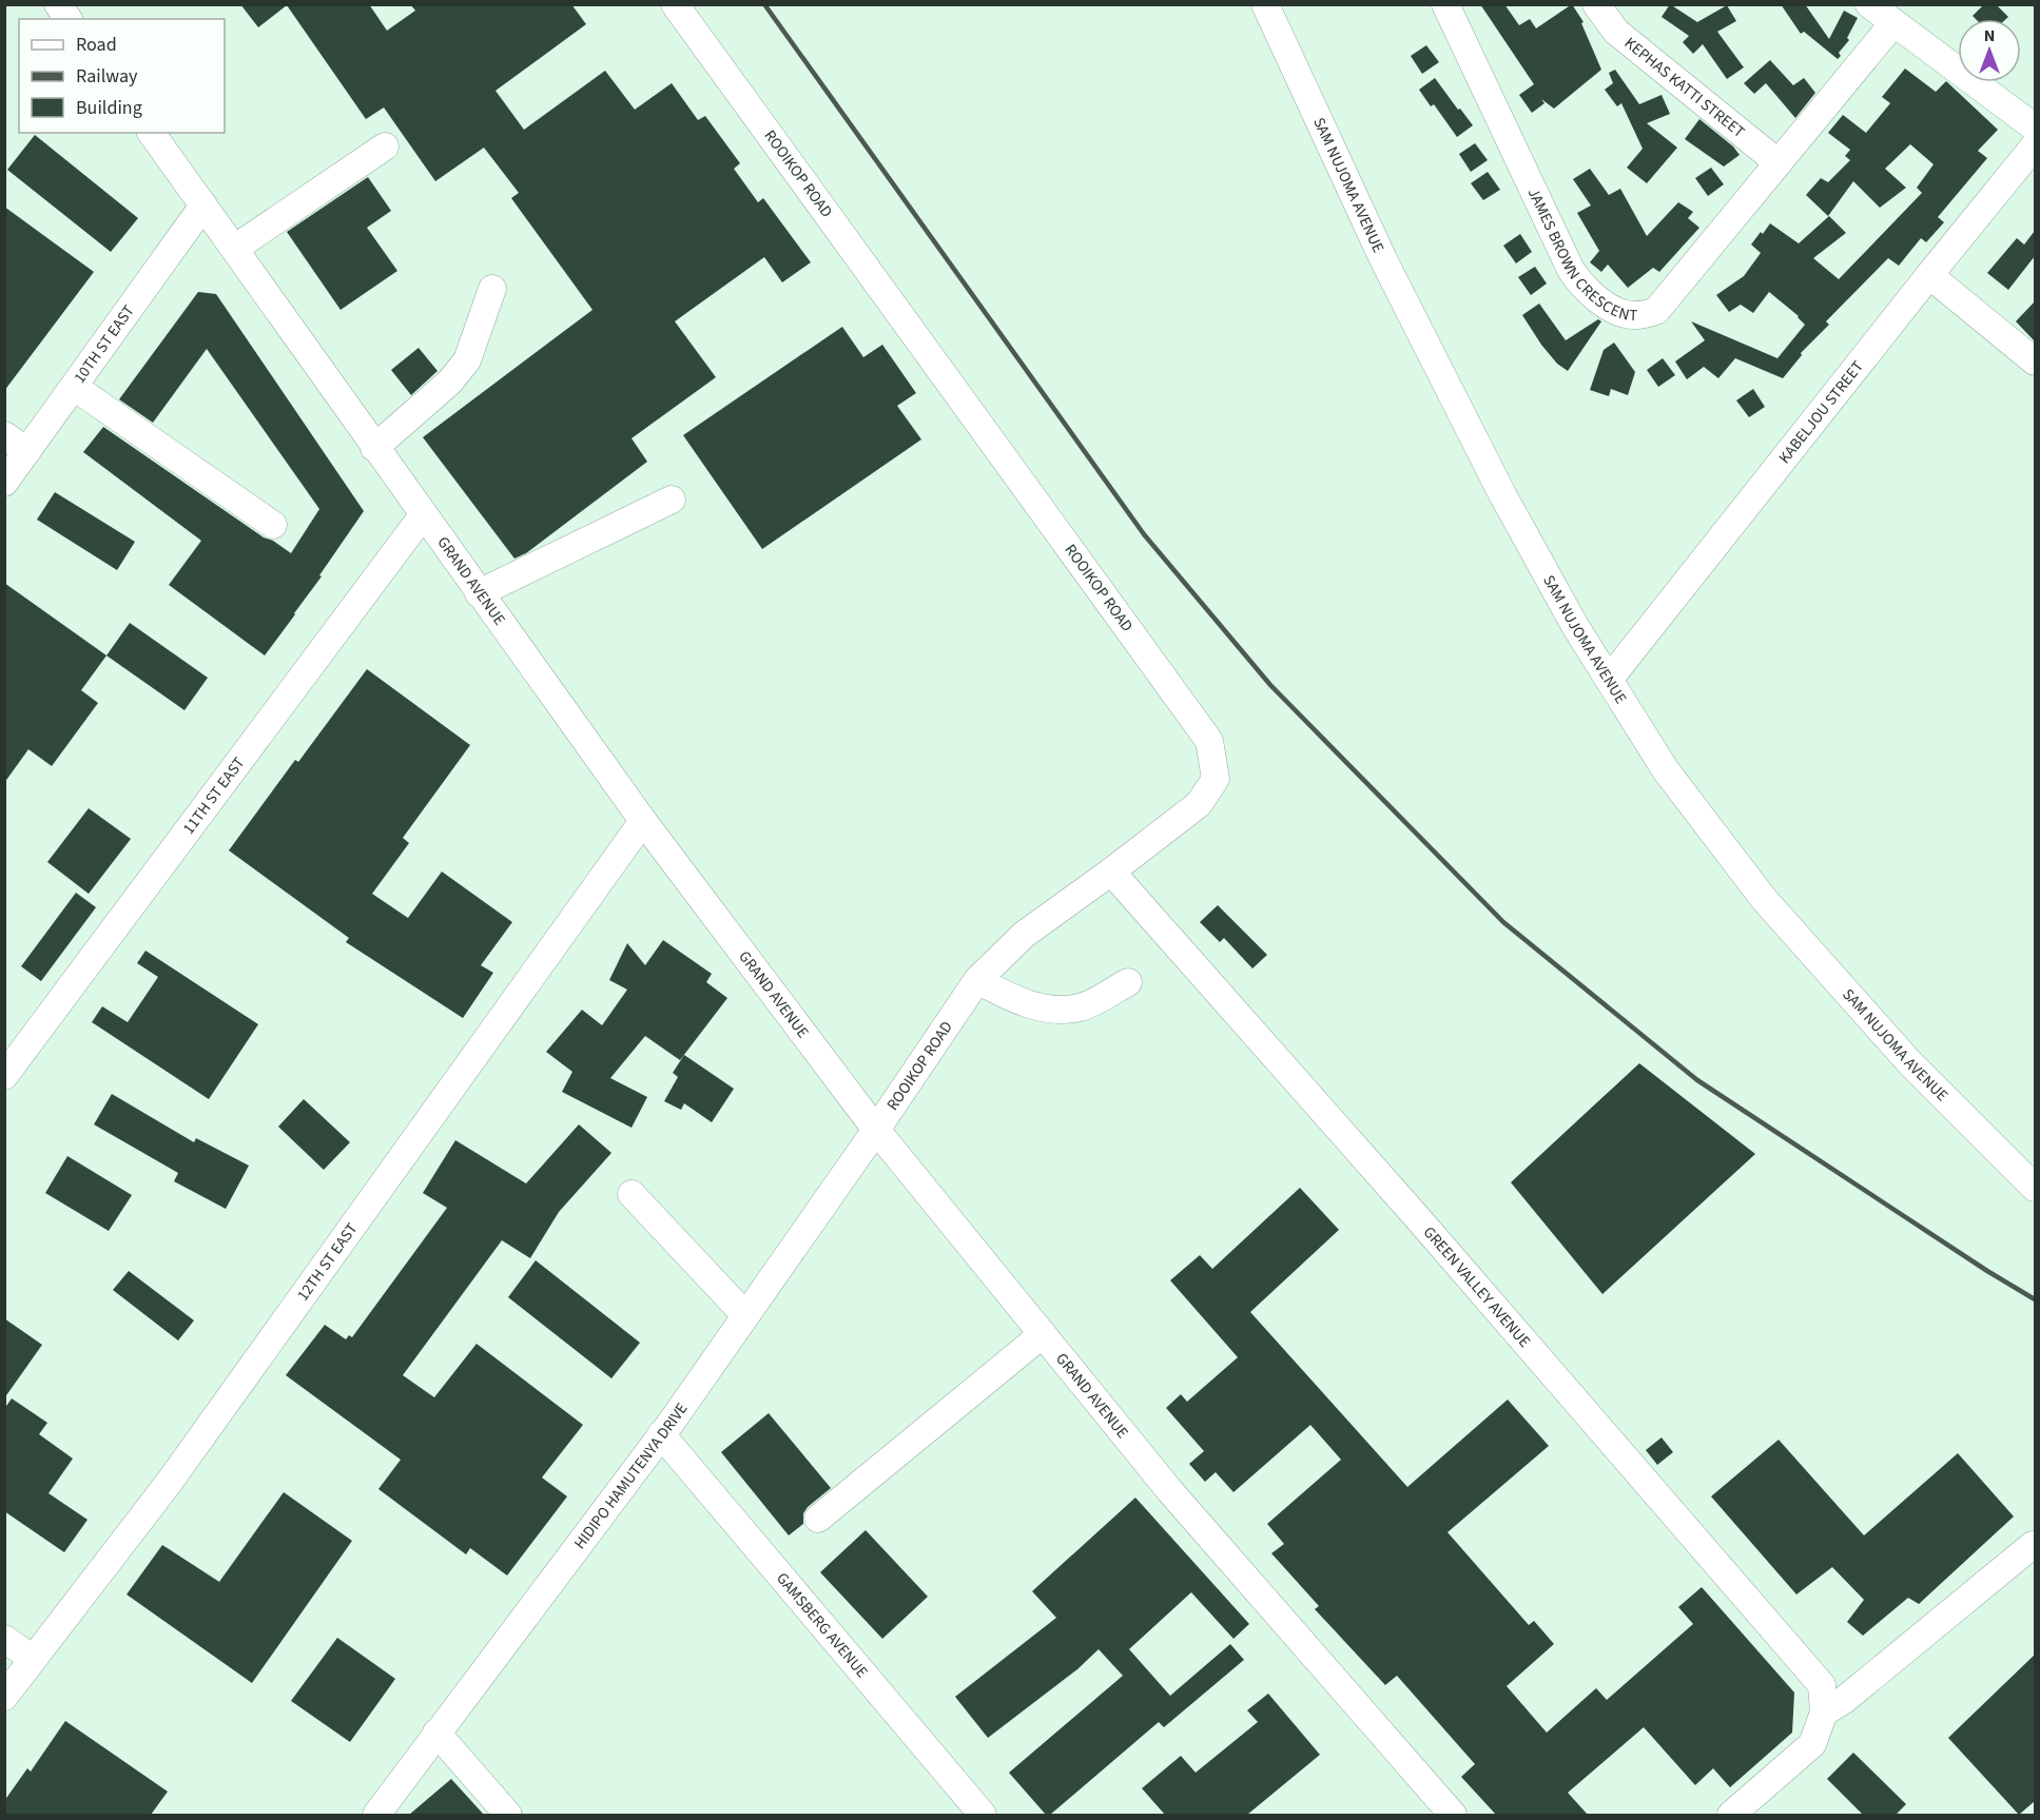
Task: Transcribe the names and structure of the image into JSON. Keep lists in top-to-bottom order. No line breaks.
{"streets":{"street":["KEPHAS KATTI STREET","ROOIKOP ROAD","SAM NUJOMA AVENUE","JAMES BROWN CRESCENT","10TH ST EAST","KABELJOU STREET","GRAND AVENUE","11TH ST EAST","12TH ST EAST","GREEN VALLEY AVENUE","HIDIPO HAMUTENYA DRIVE","GAMSBERG AVENUE"]},"crossings":[["KEPHAS KATTI STREET","JAMES BROWN CRESCENT"],["ROOIKOP ROAD","GRAND AVENUE"],["ROOIKOP ROAD","GREEN VALLEY AVENUE"],["ROOIKOP ROAD","HIDIPO HAMUTENYA DRIVE"],["SAM NUJOMA AVENUE","KABELJOU STREET"],["10TH ST EAST","GRAND AVENUE"],["GRAND AVENUE","11TH ST EAST"],["GRAND AVENUE","12TH ST EAST"],["GRAND AVENUE","HIDIPO HAMUTENYA DRIVE"],["HIDIPO HAMUTENYA DRIVE","GAMSBERG AVENUE"]],"legend":["Road","Railway","Building"],"north":"top"}
